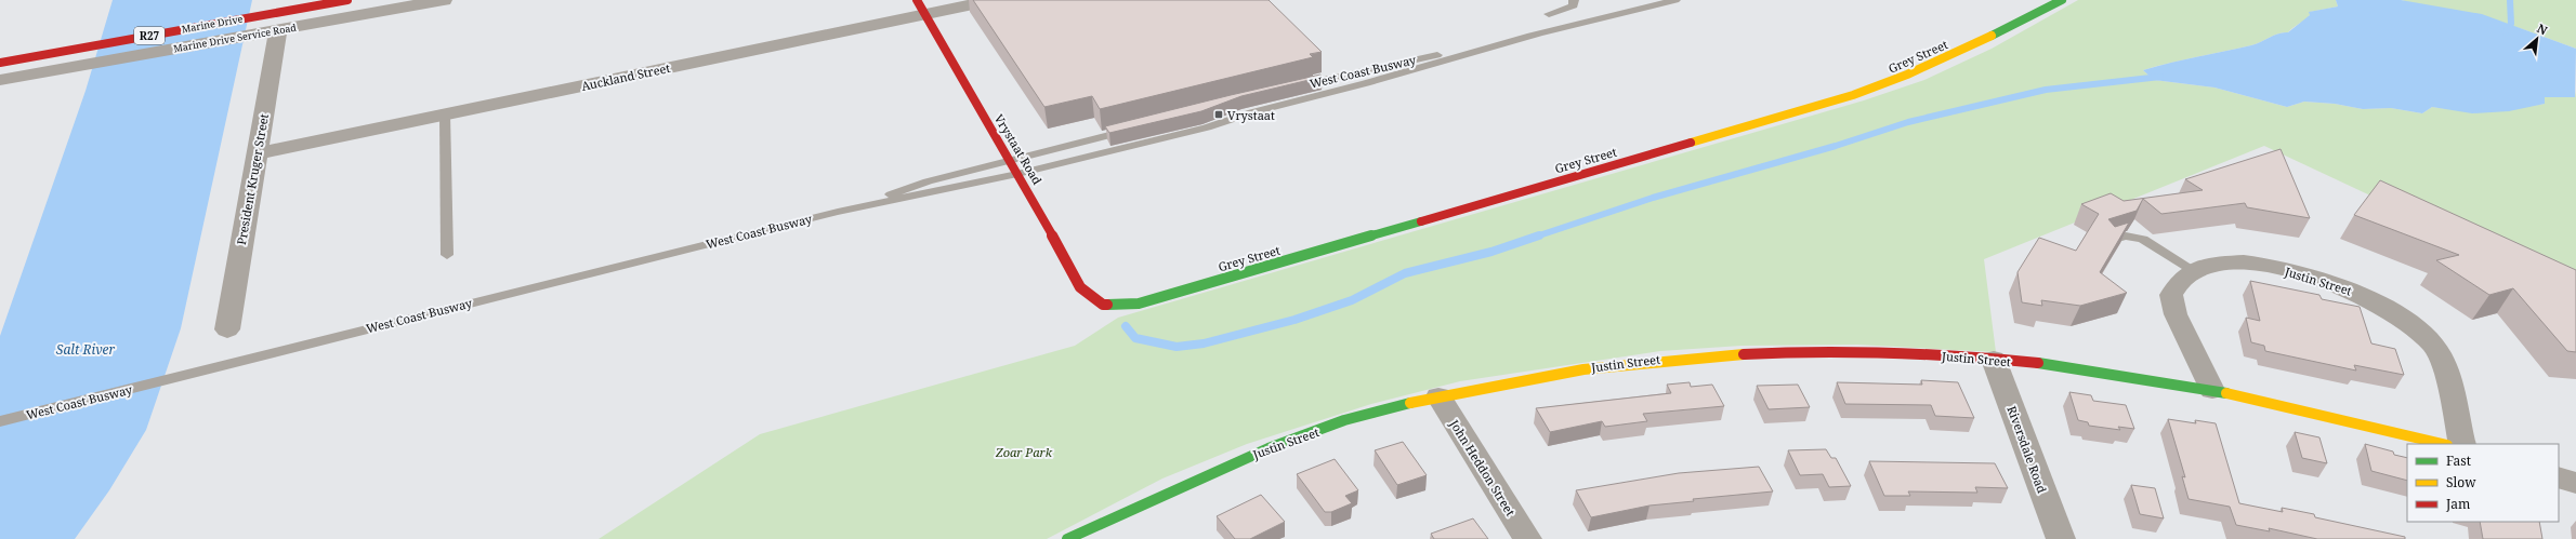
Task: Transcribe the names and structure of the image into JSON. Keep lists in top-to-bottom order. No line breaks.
{"streets":{"street":["Marine Drive","R27","Marine Drive Service Road","Grey Street","Auckland Street","Vrystaat Road","President Kruger Street","Justin Street","Riversdale Road","John Heddon Street"],"lane":["West Coast Busway"]},"crossings":[["Marine Drive Service Road","President Kruger Street"],["Grey Street","Vrystaat Road"],["West Coast Busway","Vrystaat Road"],["Auckland Street","Vrystaat Road"],["Auckland Street","President Kruger Street"],["Justin Street","Riversdale Road"],["Justin Street","John Heddon Street"]],"water":["Salt River"],"parks":["Zoar Park"],"places":{"transit":["Vrystaat"]},"legend":["Fast","Slow","Jam"],"north":"top right"}
